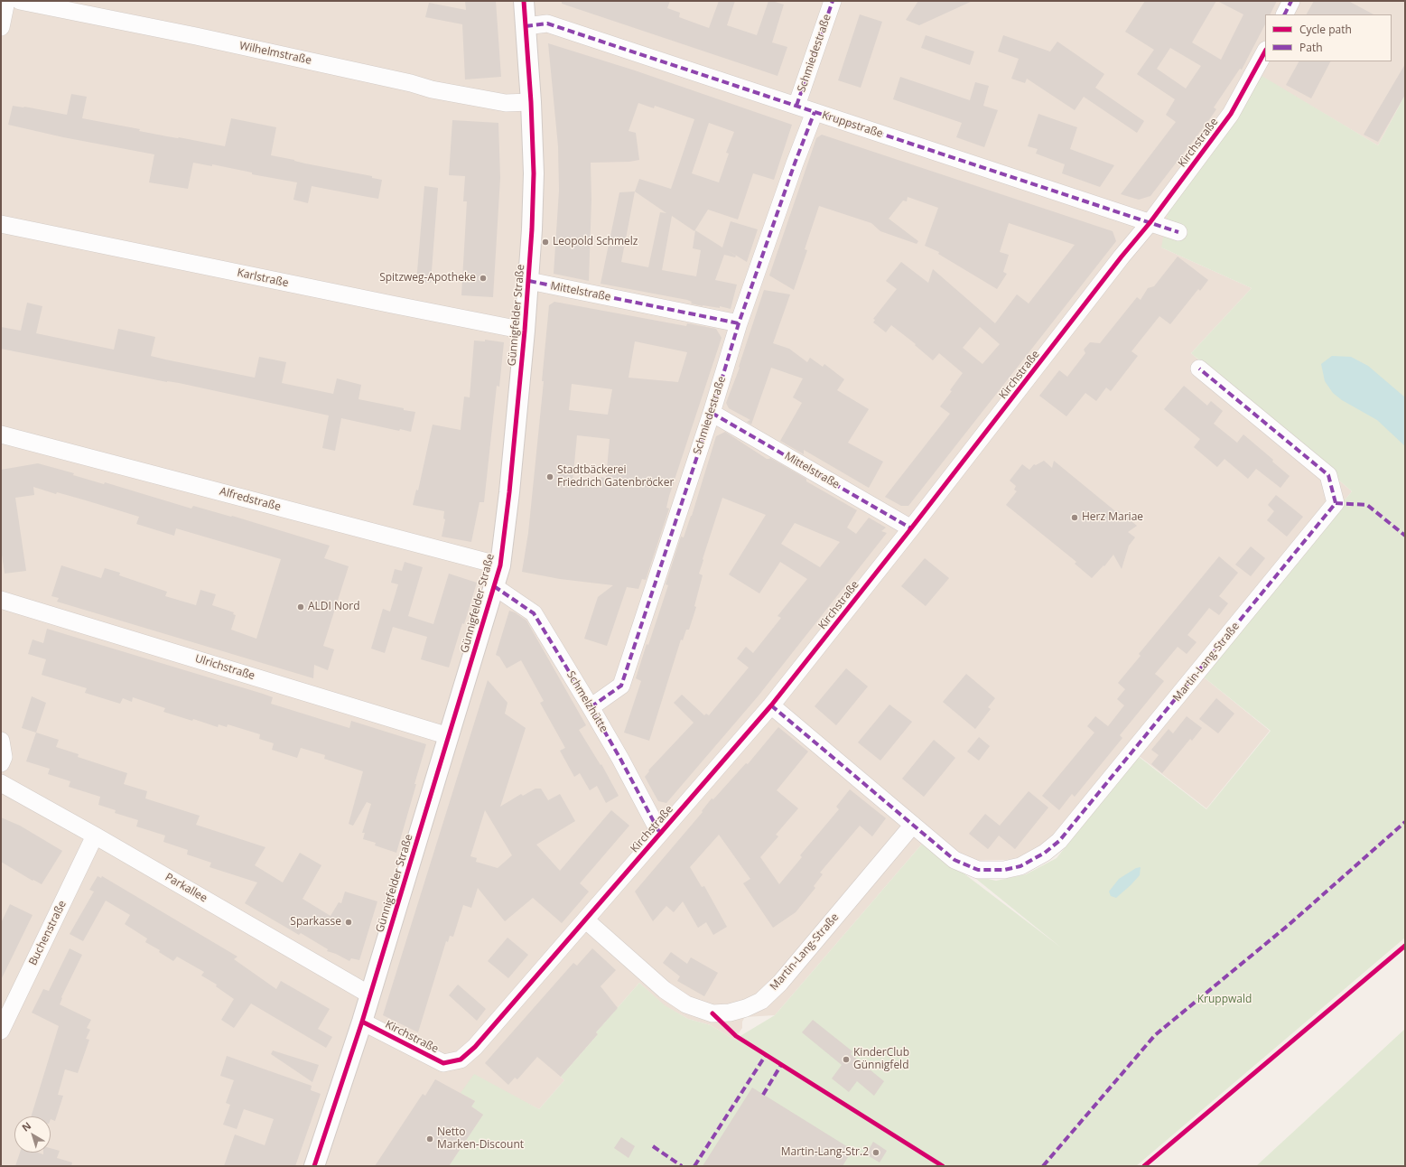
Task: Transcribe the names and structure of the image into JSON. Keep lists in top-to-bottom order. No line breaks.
{"streets":{"street":["Wilhelmstraße","Schmiedestraße","Kruppstraße","Kirchstraße","Karlstraße","Mittelstraße","Günnigfelder Straße","Alfredstraße","Martin-Lang-Straße","Ulrichstraße","Schmelzhütte","Parkallee","Buchenstraße"]},"crossings":[["Wilhelmstraße","Günnigfelder Straße"],["Schmiedestraße","Kruppstraße"],["Schmiedestraße","Mittelstraße"],["Schmiedestraße","Schmelzhütte"],["Kruppstraße","Kirchstraße"],["Kruppstraße","Günnigfelder Straße"],["Kirchstraße","Mittelstraße"],["Kirchstraße","Günnigfelder Straße"],["Kirchstraße","Martin-Lang-Straße"],["Kirchstraße","Schmelzhütte"],["Karlstraße","Günnigfelder Straße"],["Mittelstraße","Günnigfelder Straße"],["Günnigfelder Straße","Alfredstraße"],["Günnigfelder Straße","Ulrichstraße"],["Günnigfelder Straße","Schmelzhütte"],["Günnigfelder Straße","Parkallee"],["Parkallee","Buchenstraße"]],"parks":["Kruppwald"],"places":["Leopold Schmelz","Spitzweg-Apotheke","Stadtbäckerei Friedrich Gatenbröcker","Herz Mariae","ALDI Nord","Sparkasse","KinderClub Günnigfeld","Netto Marken-Discount","Martin-Lang-Str.2"],"legend":["Cycle path","Path"],"north":"top left"}
